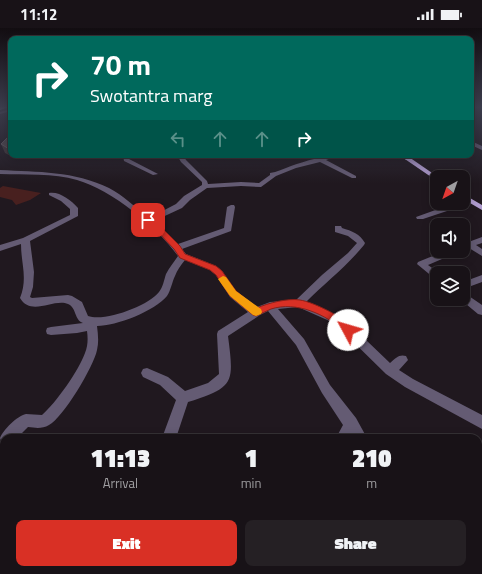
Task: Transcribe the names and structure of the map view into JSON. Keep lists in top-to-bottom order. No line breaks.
{"north":"bottom left","page":{"status":"11:12","turn":["70 m","Swotantra marg"],"eta":["11:13","Arrival","1","min","210","m"],"buttons":["Exit","Share"]}}
